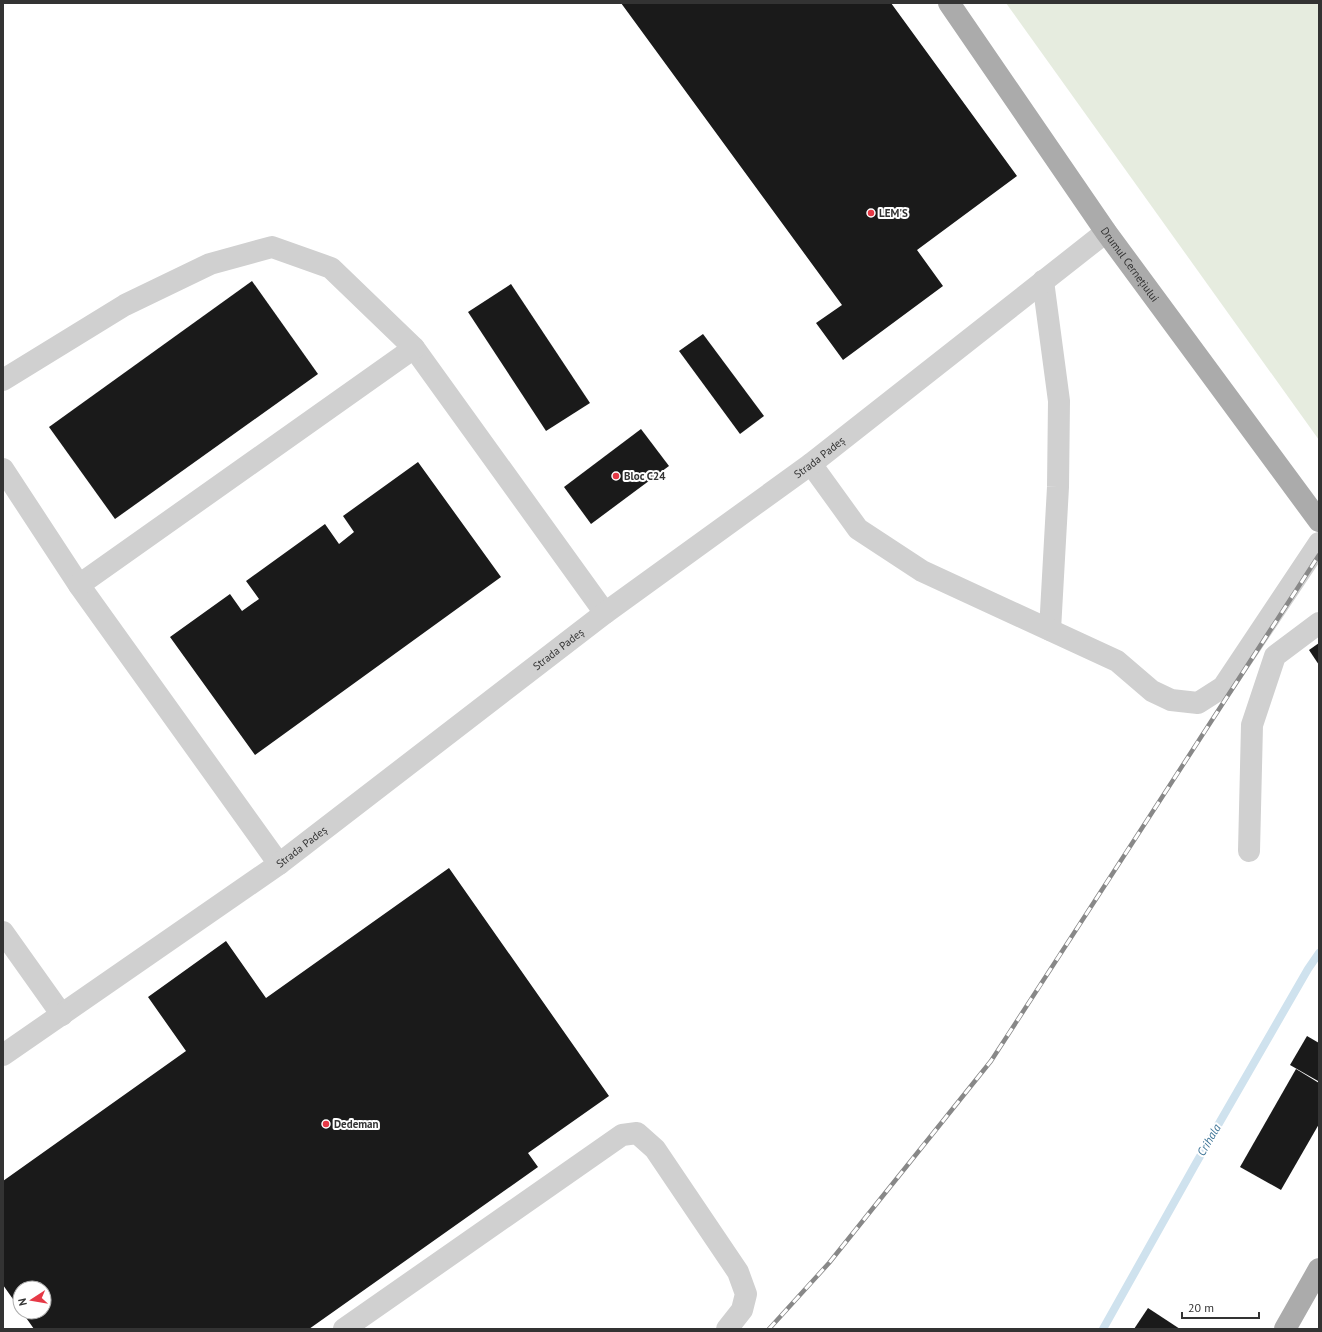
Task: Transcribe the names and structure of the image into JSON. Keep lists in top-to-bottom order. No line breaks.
{"streets":{"main road":["Drumul Cernețiului"],"street":["Strada Padeș"]},"crossings":[["Drumul Cernețiului","Strada Padeș"]],"water":["Crihala"],"places":["LEM'S","Bloc C24","Dedeman"],"scale_bar":"20 m","north":"left"}
